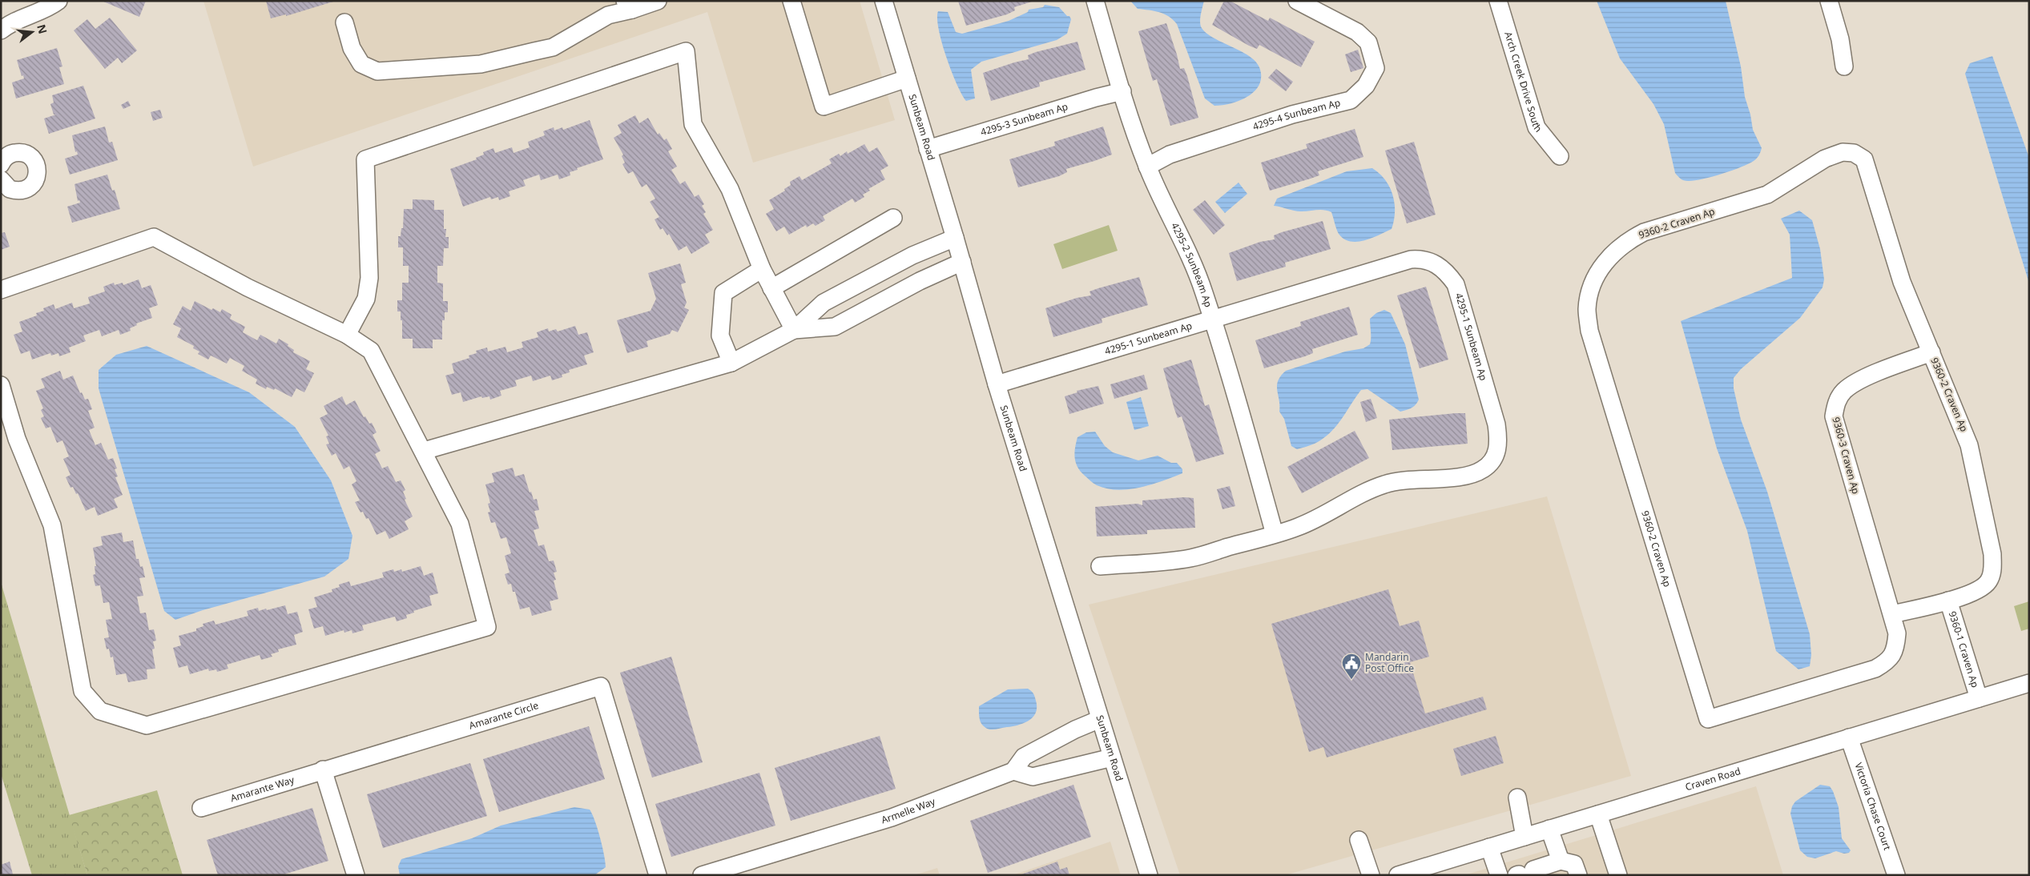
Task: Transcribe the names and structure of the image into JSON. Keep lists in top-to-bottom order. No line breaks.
{"streets":{"street":["Arch Creek Drive South","4295-4 Sunbeam Ap","4295-3 Sunbeam Ap","Sunbeam Road","9360-2 Craven Ap","4295-2 Sunbeam Ap","4295-1 Sunbeam Ap","9360-3 Craven Ap","9360-1 Craven Ap","Amarante Circle","Craven Road","Amarante Way","Victoria Chase Court","Armelle Way"]},"crossings":[["4295-4 Sunbeam Ap","4295-2 Sunbeam Ap"],["4295-3 Sunbeam Ap","Sunbeam Road"],["4295-3 Sunbeam Ap","4295-2 Sunbeam Ap"],["Sunbeam Road","4295-1 Sunbeam Ap"],["9360-2 Craven Ap","9360-3 Craven Ap"],["9360-2 Craven Ap","9360-1 Craven Ap"],["4295-2 Sunbeam Ap","4295-1 Sunbeam Ap"],["9360-1 Craven Ap","Craven Road"],["Amarante Circle","Amarante Way"],["Craven Road","Victoria Chase Court"]],"places":{"public building":["Mandarin Post Office"]},"north":"right"}
